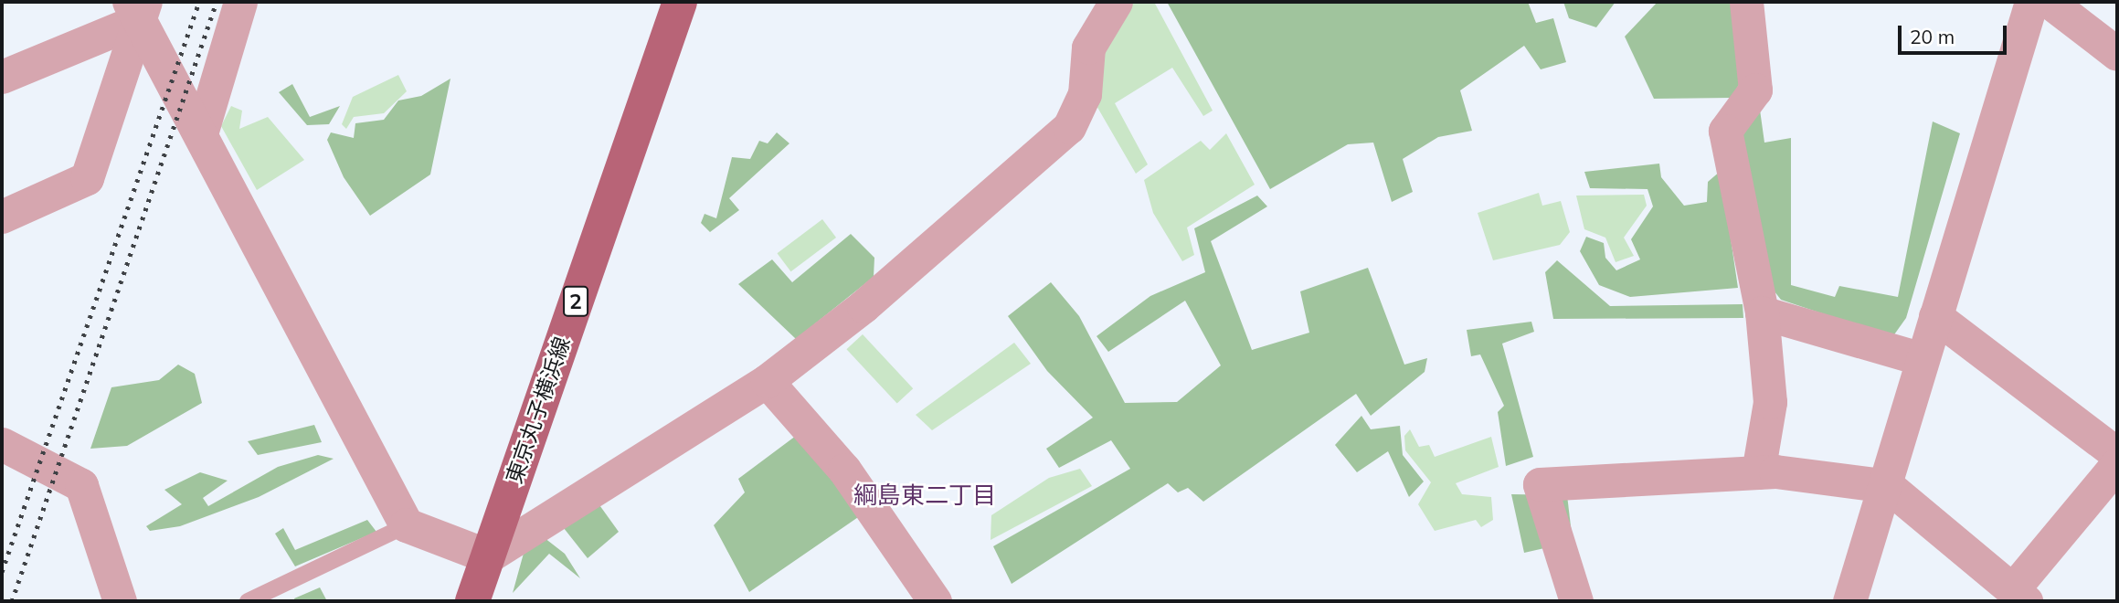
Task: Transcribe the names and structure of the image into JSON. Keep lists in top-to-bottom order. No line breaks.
{"streets":{"main road":["2","東京丸子横浜線"]},"districts":["綱島東二丁目"],"scale_bar":"20 m"}
